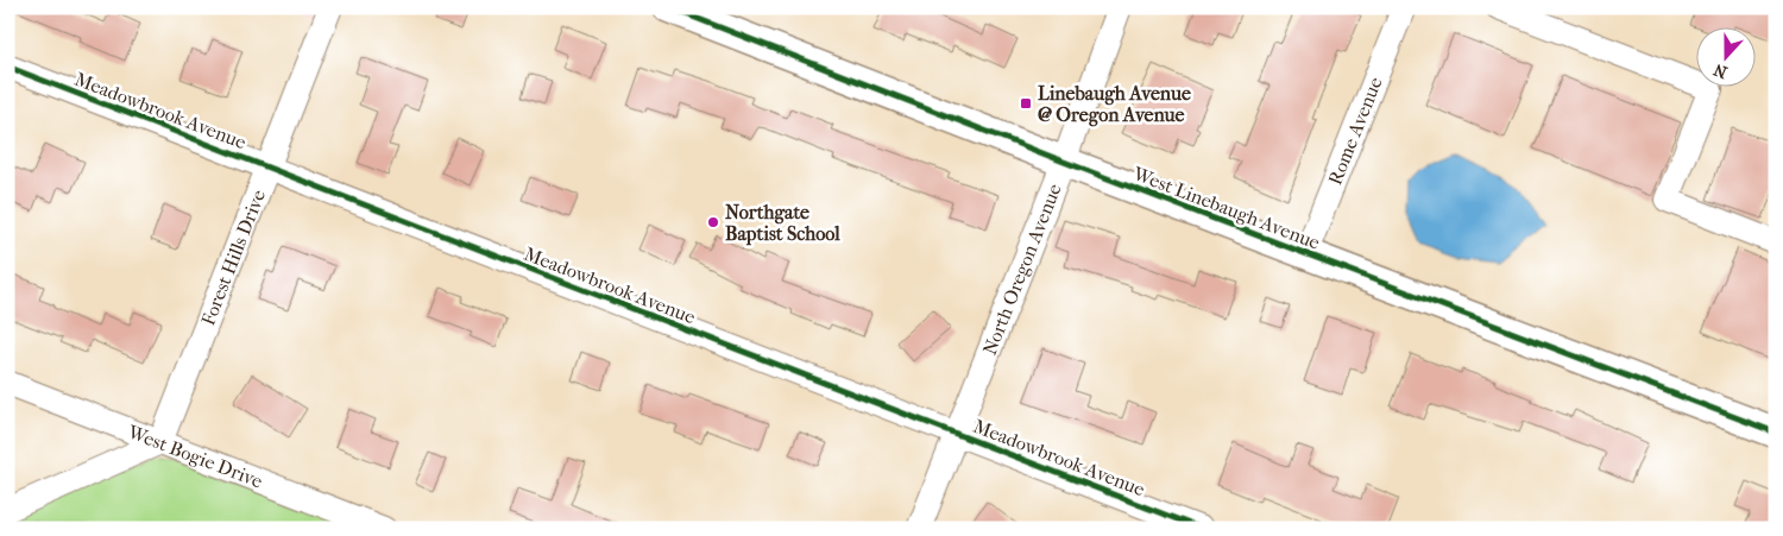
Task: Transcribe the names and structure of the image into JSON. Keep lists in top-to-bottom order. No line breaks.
{"streets":{"street":["Meadowbrook Avenue","Rome Avenue","West Linebaugh Avenue","Forest Hills Drive","North Oregon Avenue","West Bogie Drive"]},"crossings":[["Meadowbrook Avenue","Forest Hills Drive"],["Meadowbrook Avenue","North Oregon Avenue"],["Rome Avenue","West Linebaugh Avenue"],["West Linebaugh Avenue","North Oregon Avenue"],["Forest Hills Drive","West Bogie Drive"]],"places":{"transit":["Linebaugh Avenue @ Oregon Avenue"],"other":["Northgate Baptist School"]},"north":"bottom"}
